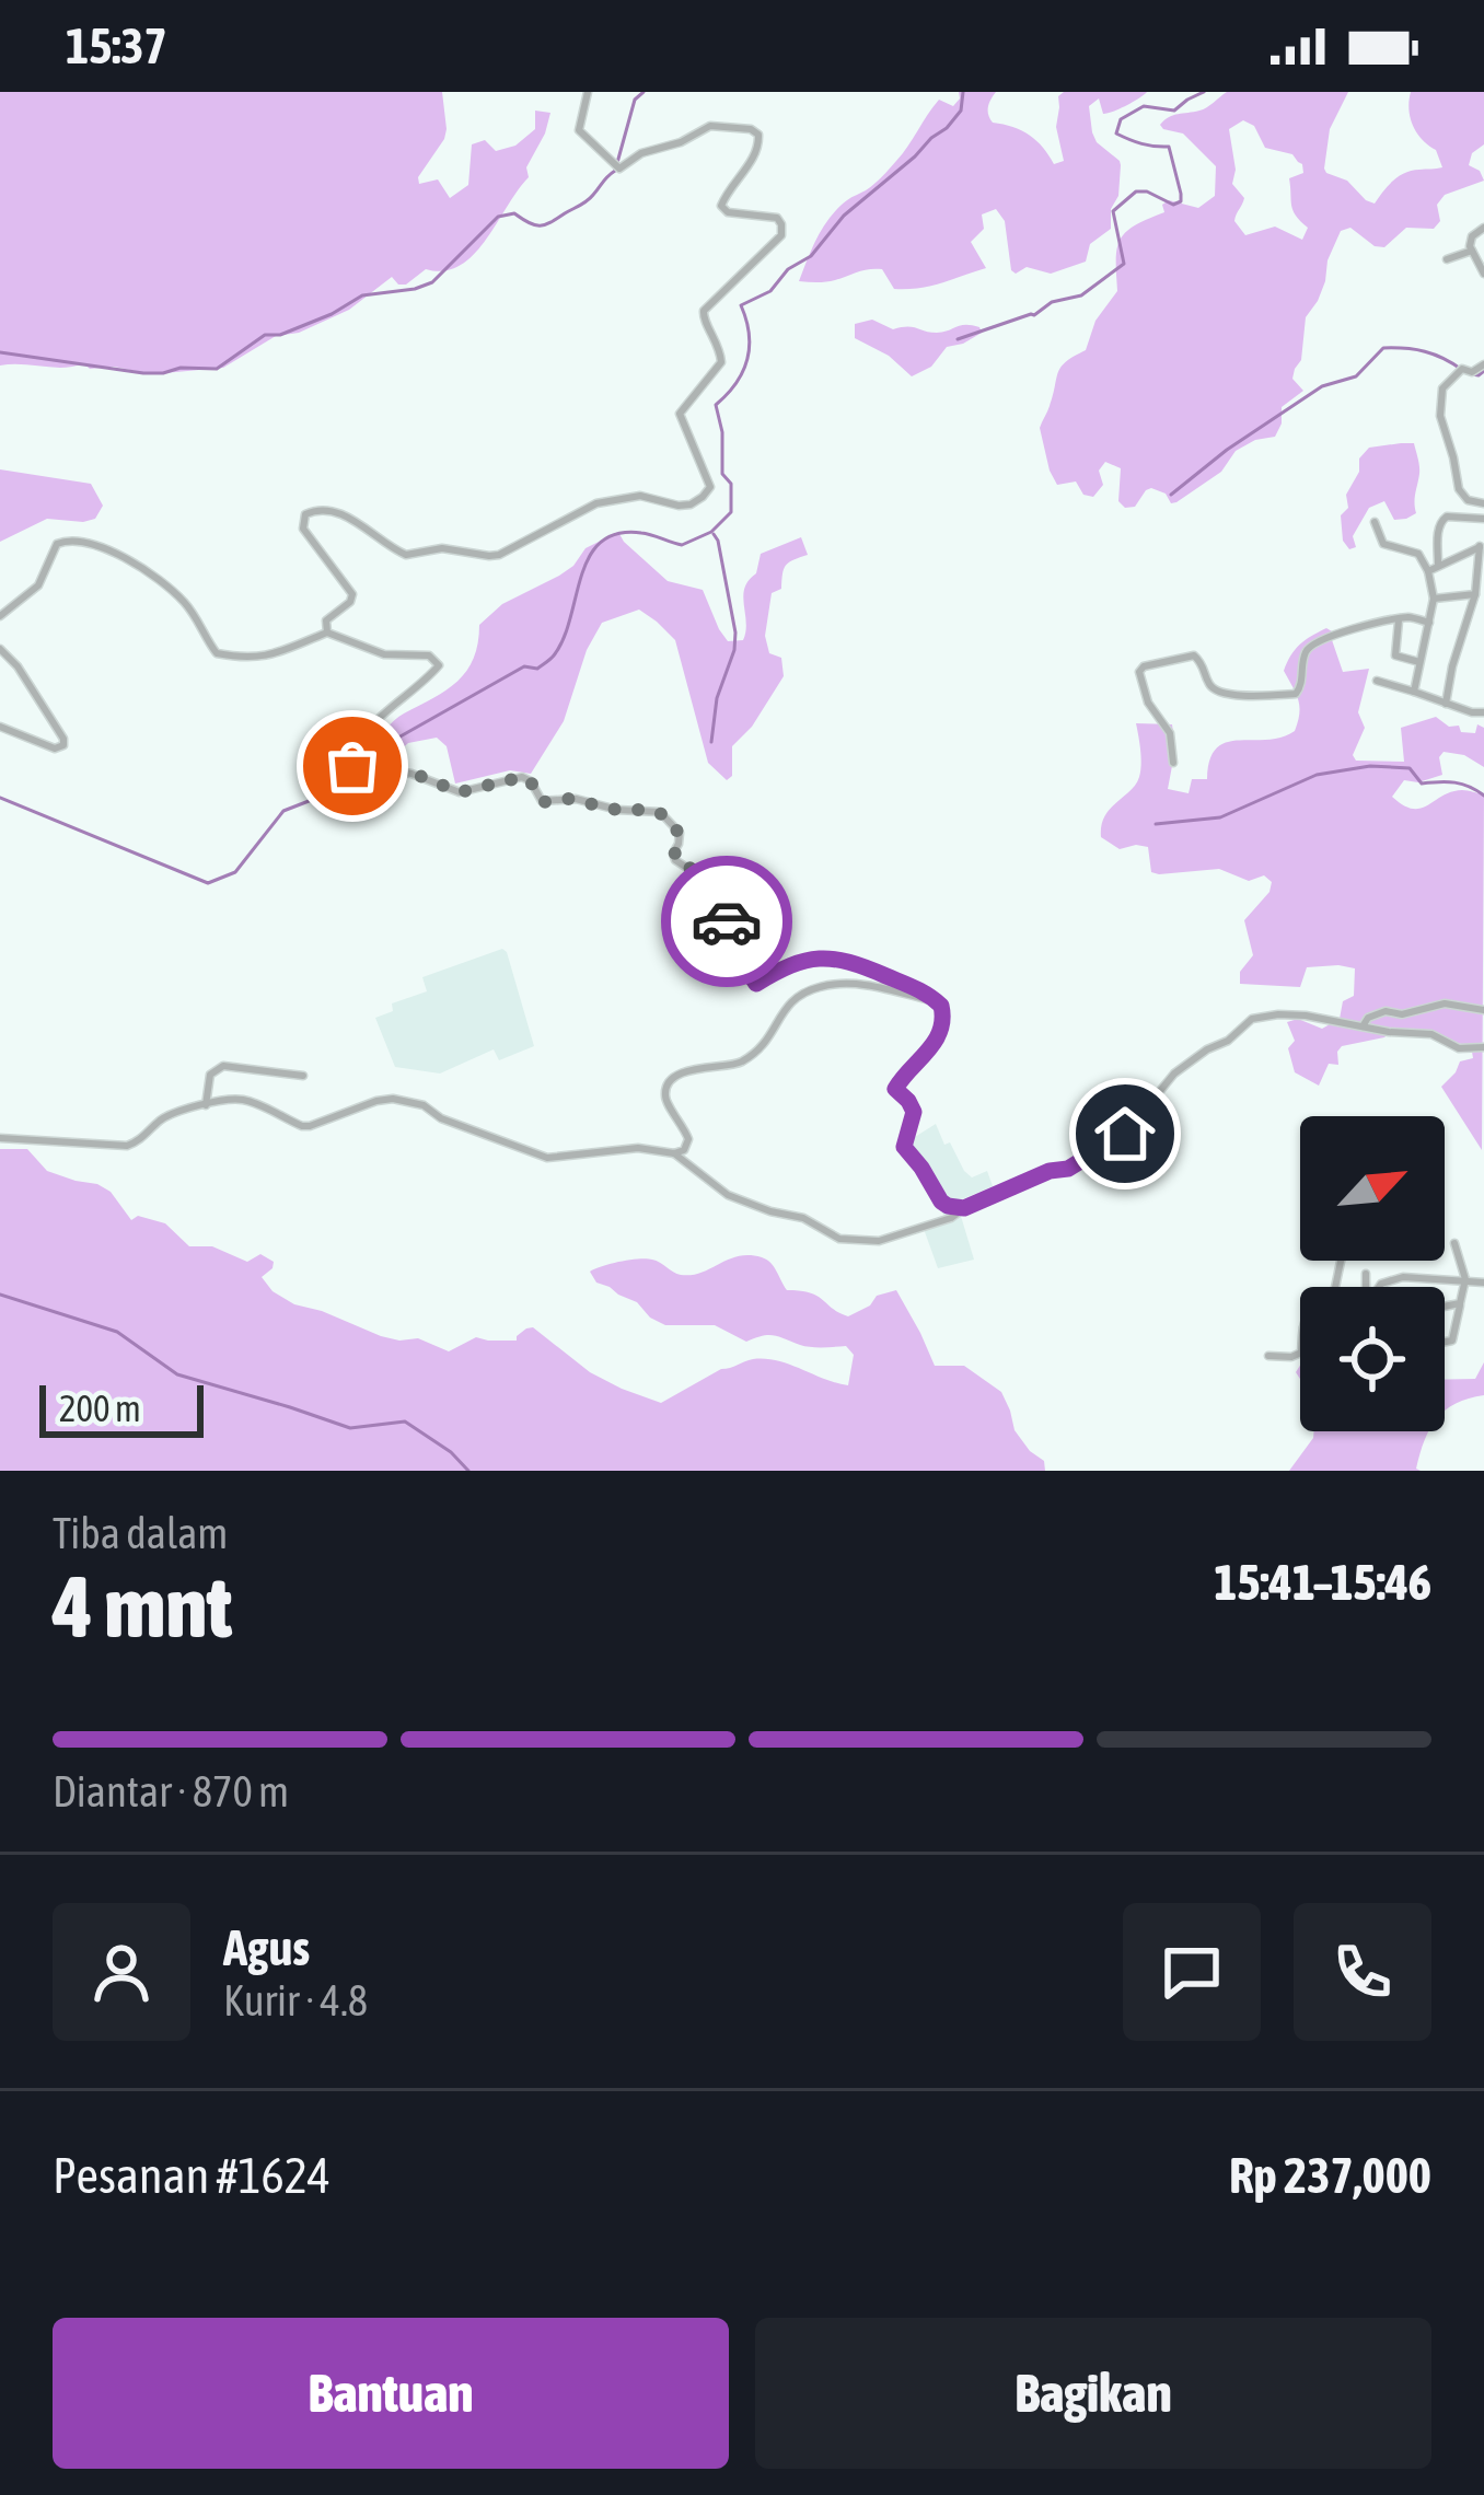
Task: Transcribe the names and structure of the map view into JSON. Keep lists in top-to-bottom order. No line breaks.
{"scale_bar":"200 m","north":"top right","page":{"status":"15:37","scale":"200 m","heading":["4 mnt","Tiba dalam","15:41–15:46"],"panel":["Agus","Kurir · 4.8","Pesanan #1624","Rp 237,000"],"bar":"Diantar · 870 m","buttons":["Bantuan","Bagikan"]}}
